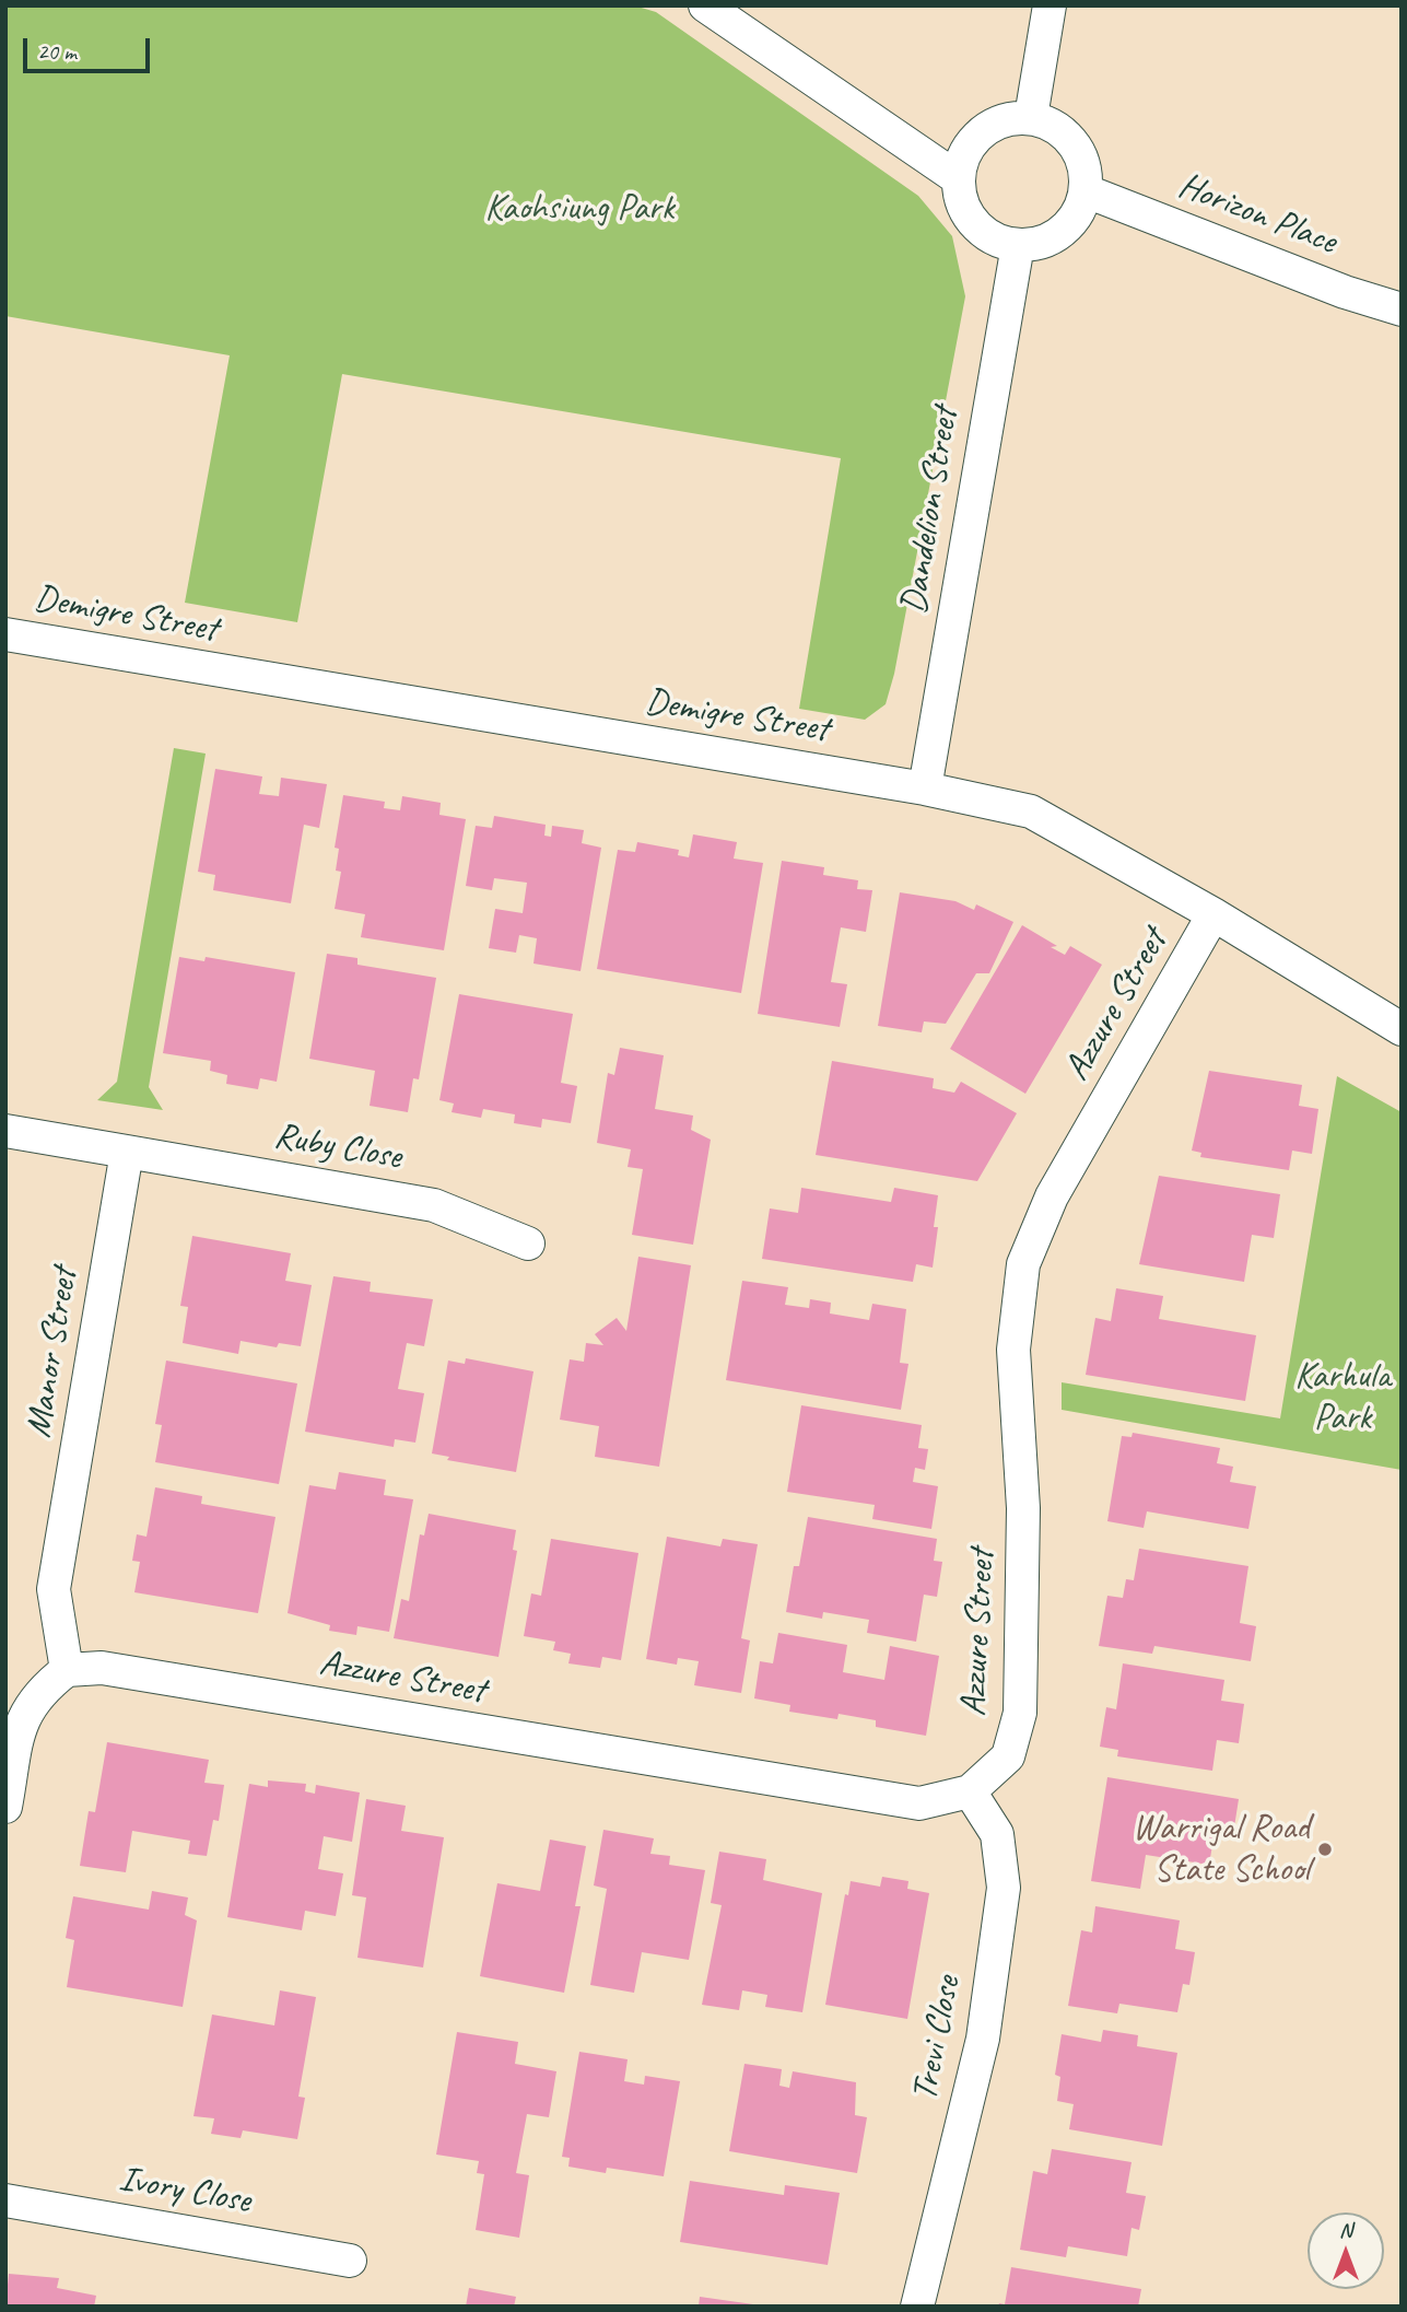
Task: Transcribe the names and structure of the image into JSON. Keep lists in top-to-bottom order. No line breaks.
{"streets":{"street":["Horizon Place","Dandelion Street","Demigre Street","Azzure Street","Ruby Close","Manor Street","Trevi Close","Ivory Close"]},"crossings":[["Horizon Place","Dandelion Street"],["Dandelion Street","Demigre Street"],["Demigre Street","Azzure Street"],["Azzure Street","Manor Street"],["Azzure Street","Trevi Close"],["Ruby Close","Manor Street"]],"parks":["Kaohsiung Park","Karhula Park"],"places":["Warrigal Road State School"],"scale_bar":"20 m","north":"top"}
